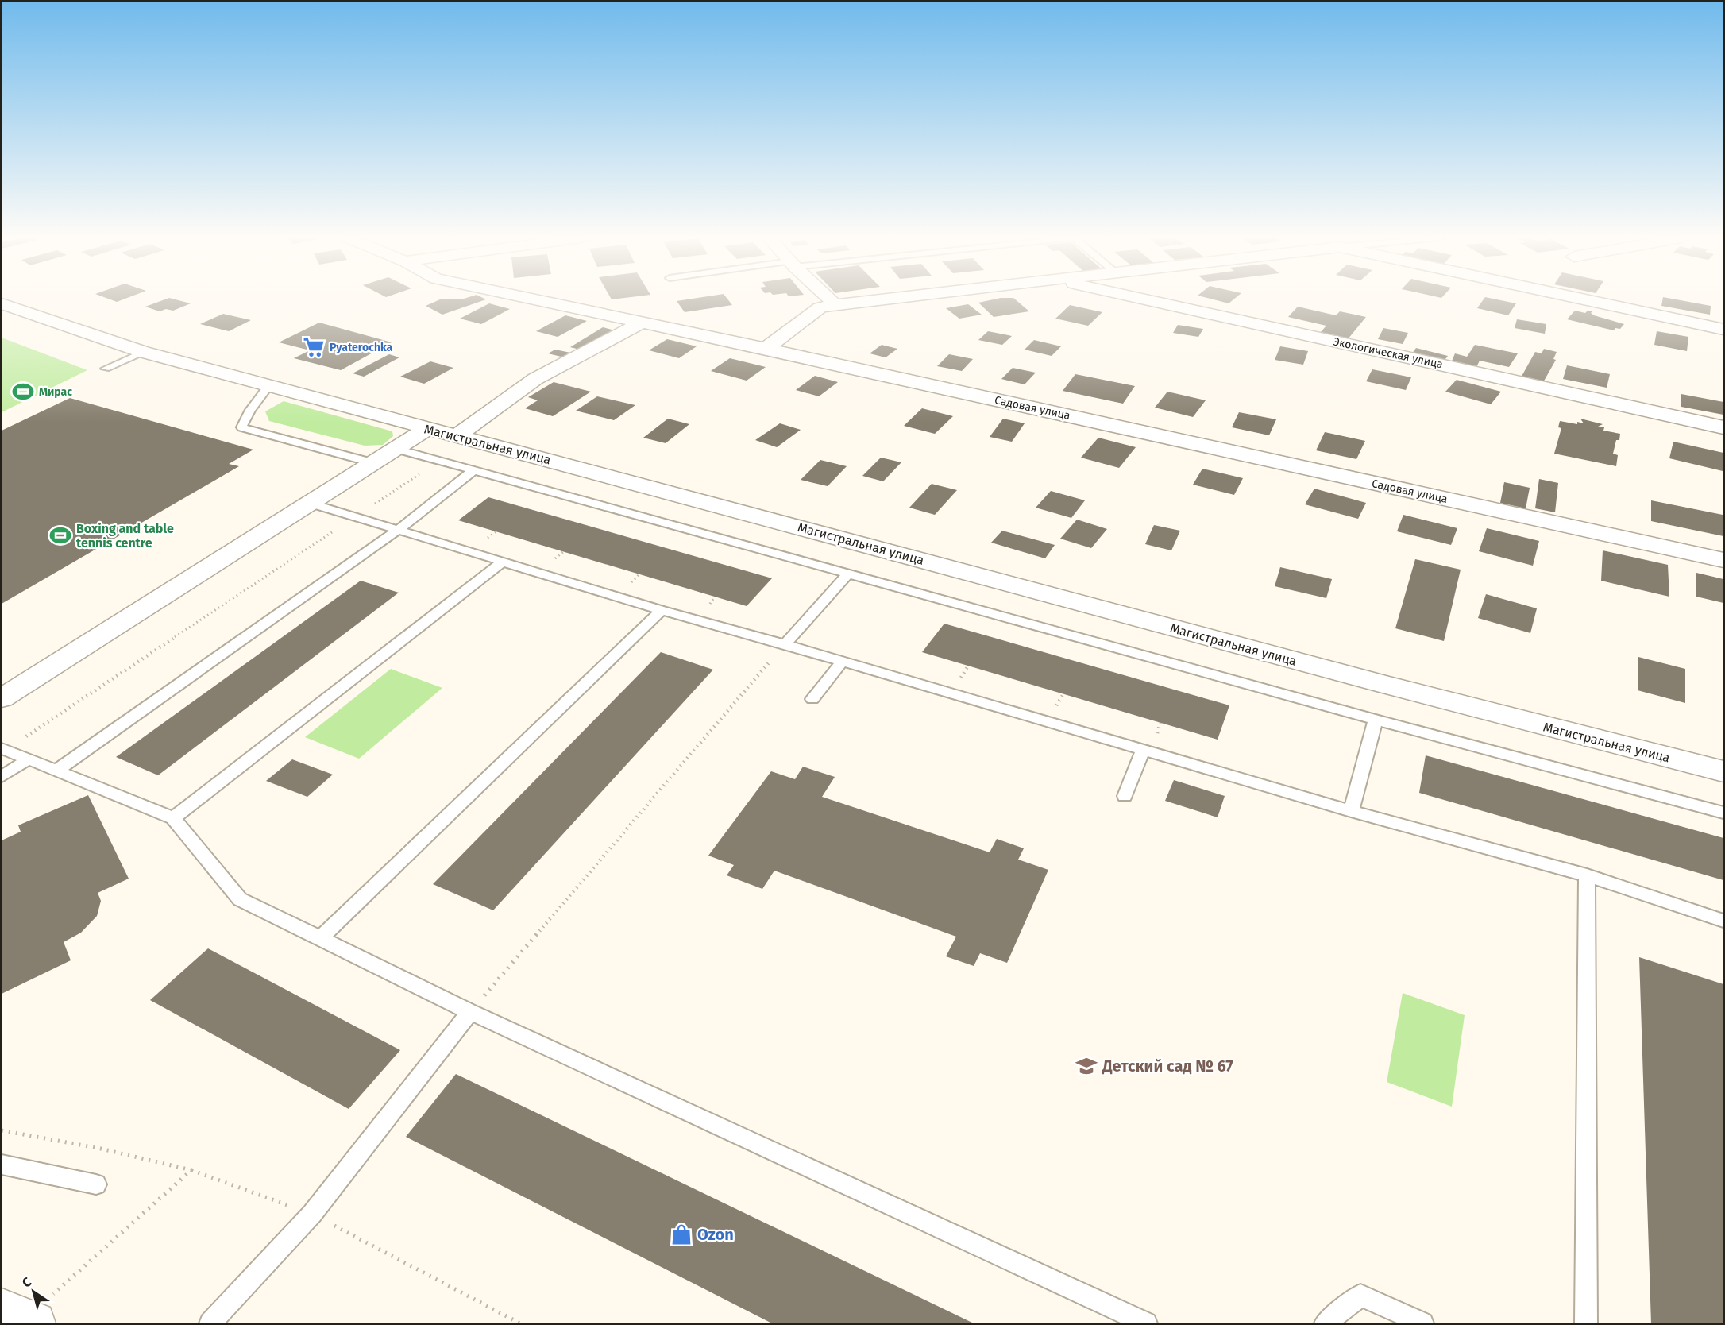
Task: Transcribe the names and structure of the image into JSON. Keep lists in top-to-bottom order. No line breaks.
{"streets":{"street":["Экологическая улица","Садовая улица","Магистральная улица"]},"places":{"supermarket":["Pyaterochka"],"sports":["Мирас","Boxing and table tennis centre"],"school or university":["Детский сад № 67"],"shop":["Ozon"]},"north":"top left"}
